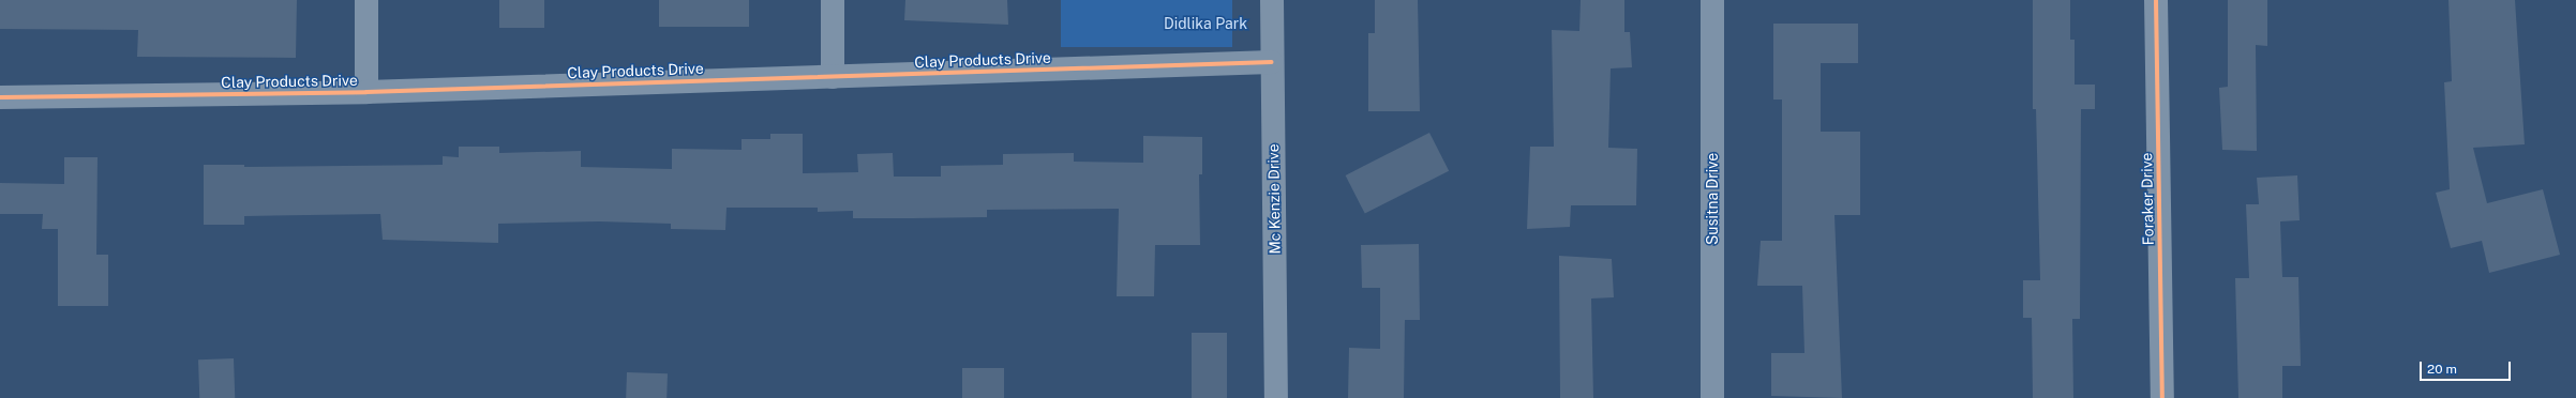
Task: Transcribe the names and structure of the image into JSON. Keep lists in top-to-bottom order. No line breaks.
{"streets":{"street":["Clay Products Drive","Mc Kenzie Drive","Susitna Drive","Foraker Drive"]},"crossings":[["Clay Products Drive","Mc Kenzie Drive"]],"parks":["Didlika Park"],"scale_bar":"20 m"}
